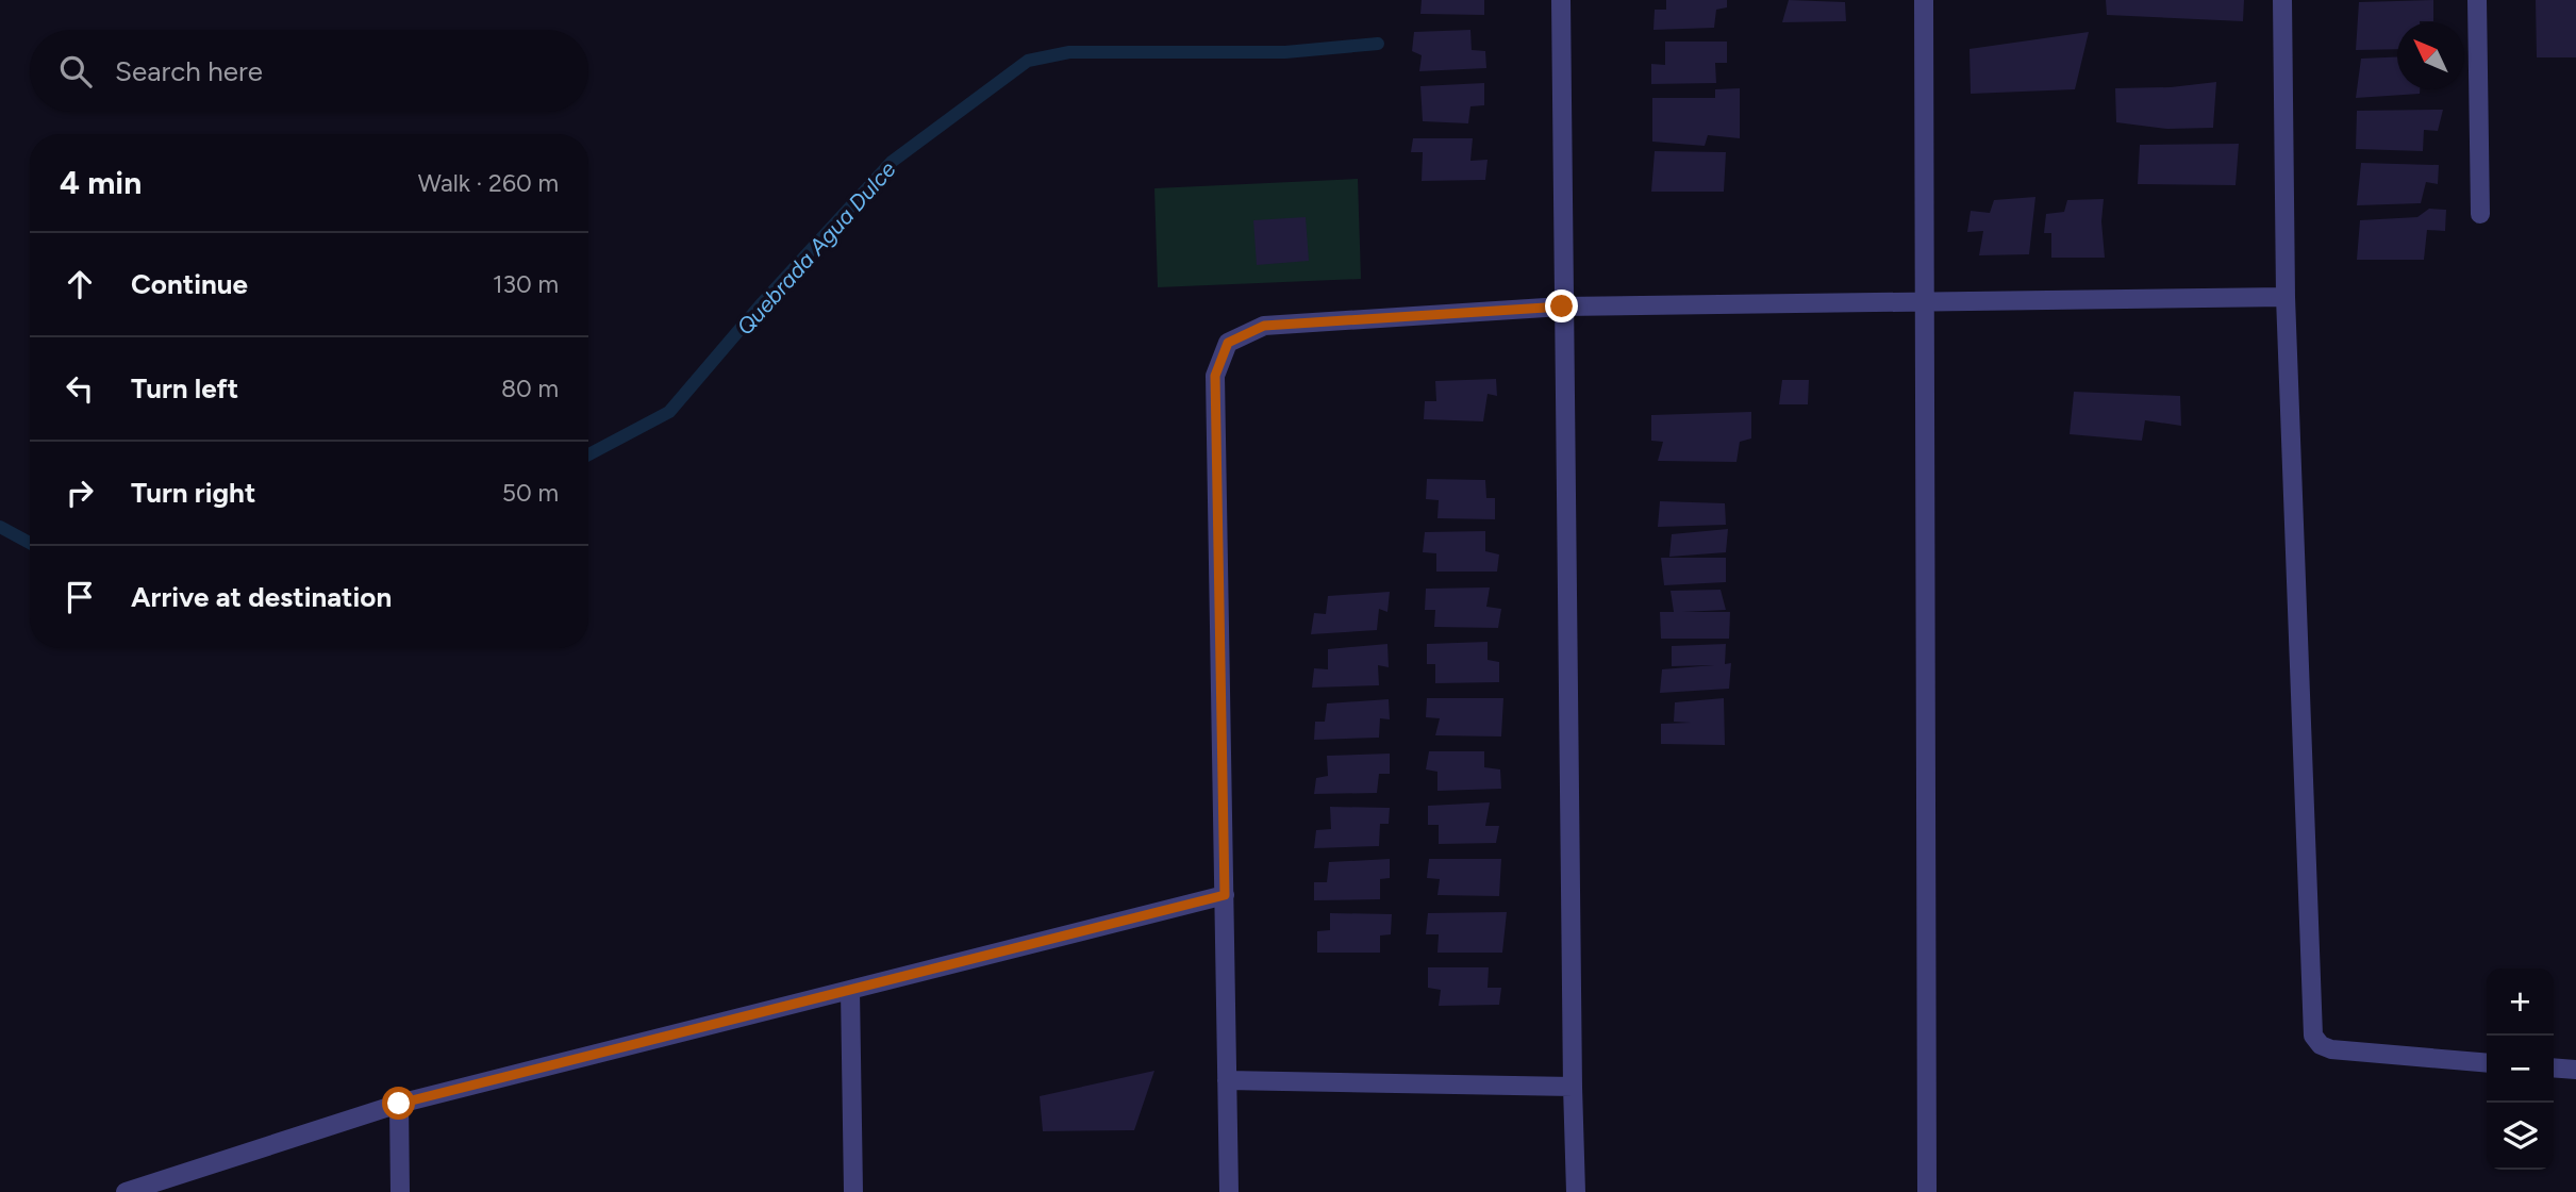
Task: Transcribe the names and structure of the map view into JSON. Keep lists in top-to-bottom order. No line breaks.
{"water":["Quebrada Agua Dulce"],"north":"top left","page":{"search":"Search here","heading":["4 min","Walk · 260 m"],"list":[["Continue","130 m"],["Turn left","80 m"],["Turn right","50 m"],"Arrive at destination"],"map_buttons":["+","−"]}}
